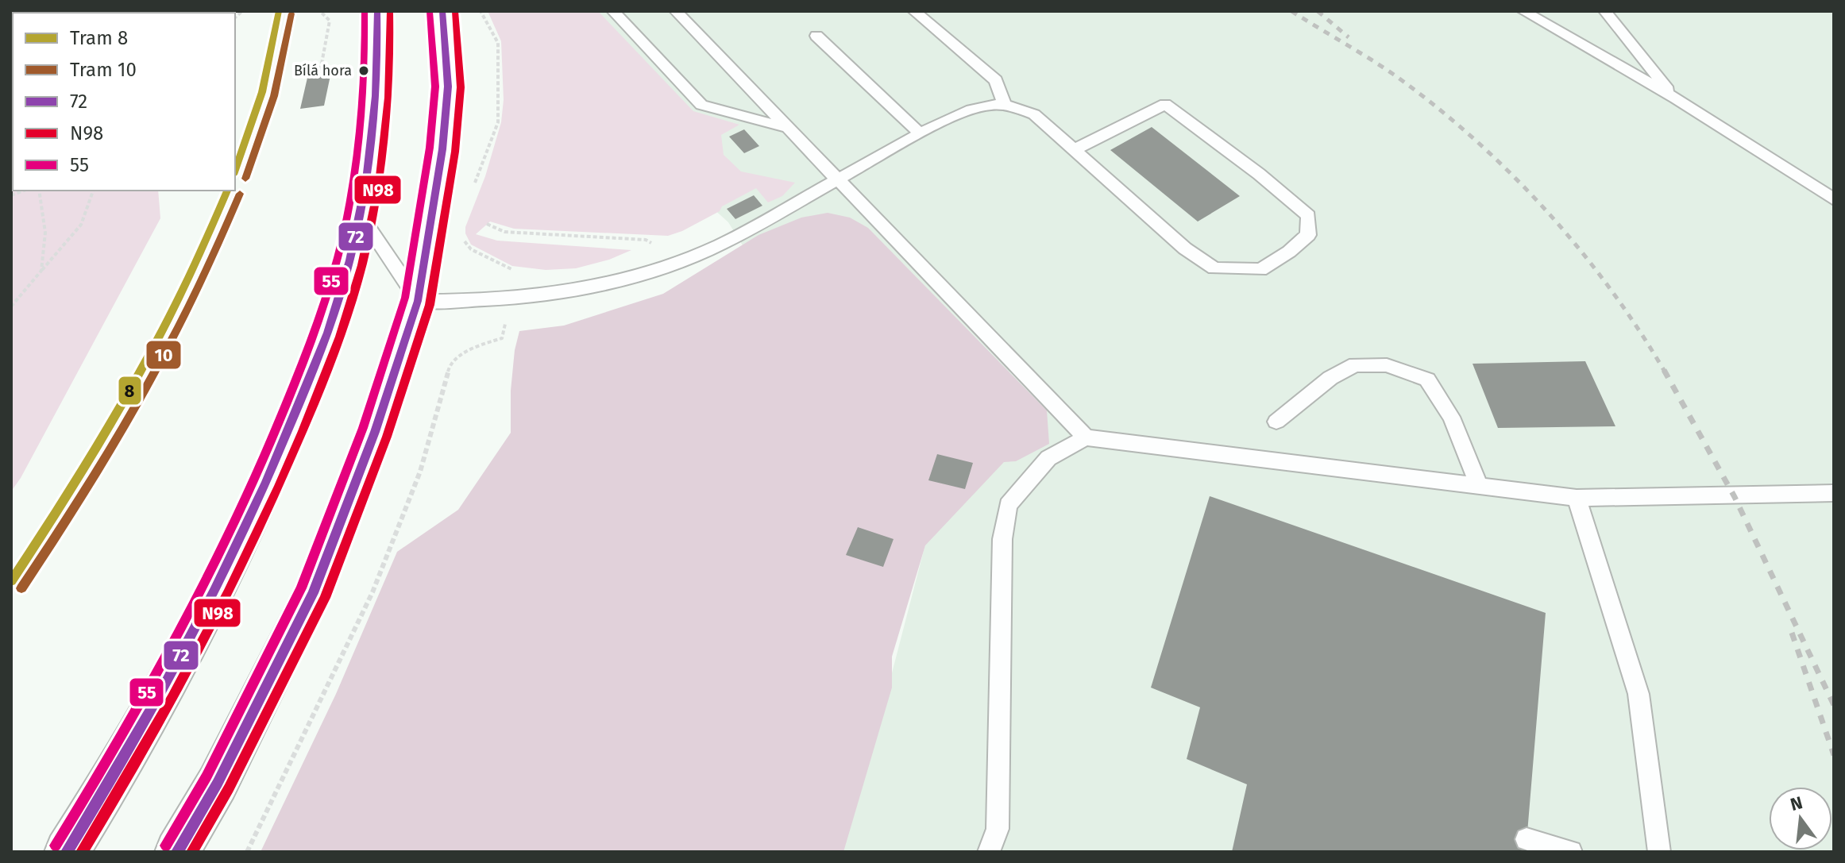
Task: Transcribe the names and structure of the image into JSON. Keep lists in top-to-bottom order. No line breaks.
{"places":["Bílá hora"],"lines":["tram line 8","transit line 72","transit line N98","transit line 55","tram line 10"],"legend":["Tram 8","Tram 10","72","N98","55"],"north":"top"}
